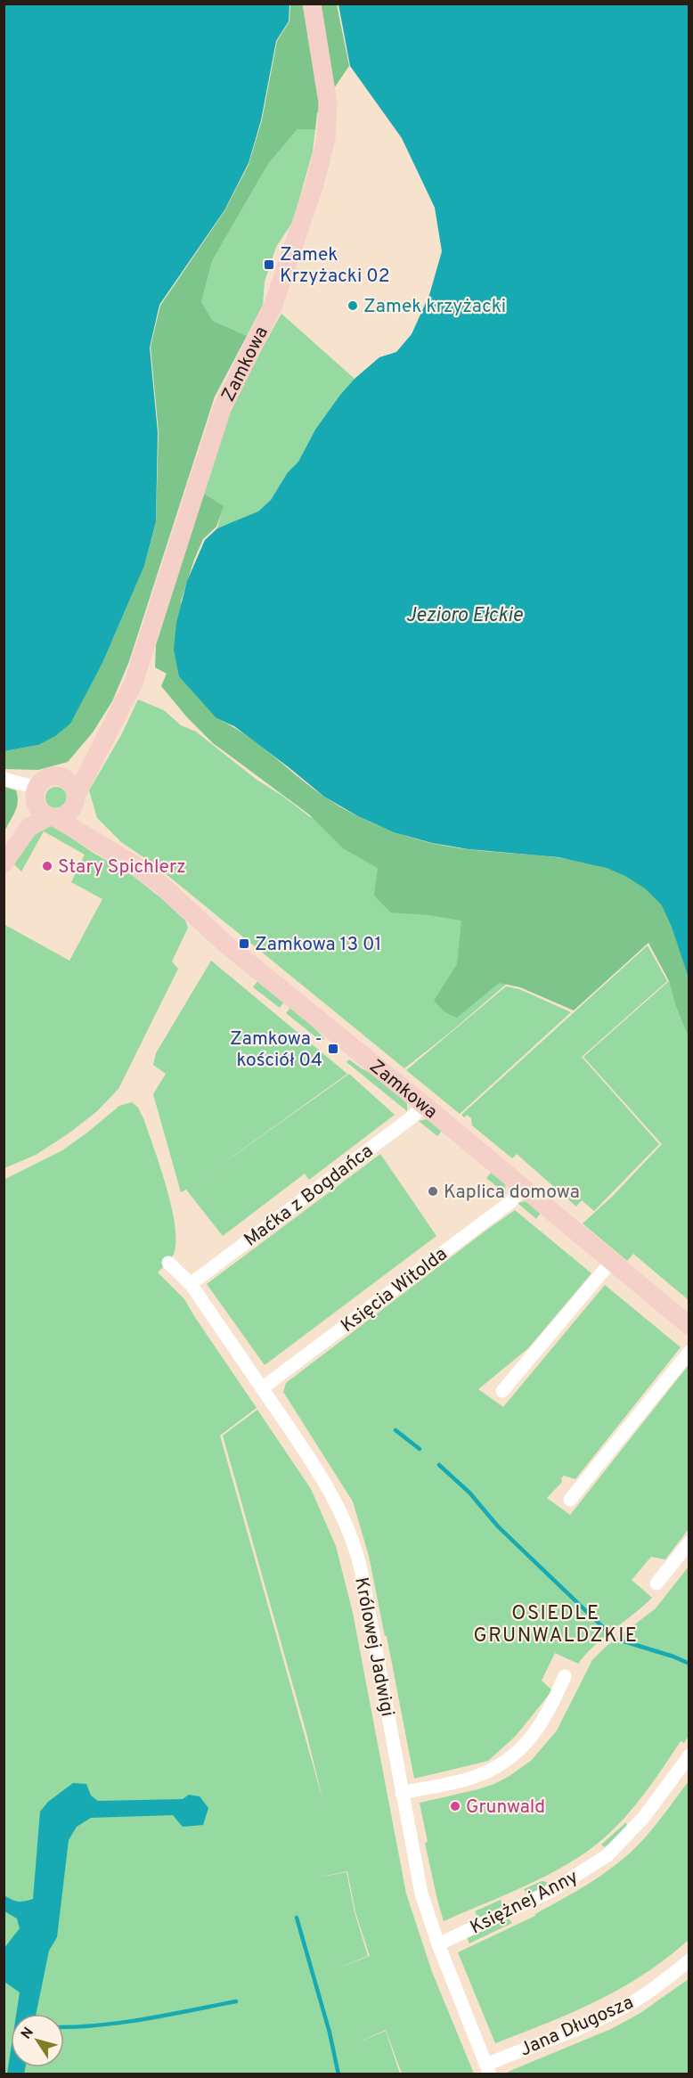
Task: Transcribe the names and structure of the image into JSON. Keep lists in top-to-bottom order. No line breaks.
{"streets":{"street":["Zamkowa","Maćka z Bogdańca","Księcia Witolda","Królowej Jadwigi","Księżnej Anny","Jana Długosza"]},"crossings":[["Zamkowa","Maćka z Bogdańca"],["Zamkowa","Księcia Witolda"],["Maćka z Bogdańca","Królowej Jadwigi"],["Księcia Witolda","Królowej Jadwigi"],["Królowej Jadwigi","Księżnej Anny"],["Królowej Jadwigi","Jana Długosza"]],"districts":["OSIEDLE GRUNWALDZKIE"],"water":["Jezioro Ełckie"],"places":{"transit":["Zamek Krzyżacki 02","Zamkowa 13 01","Zamkowa - kościół 04"],"other":["Zamek krzyżacki","Stary Spichlerz","Kaplica domowa","Grunwald"]},"north":"top left"}
